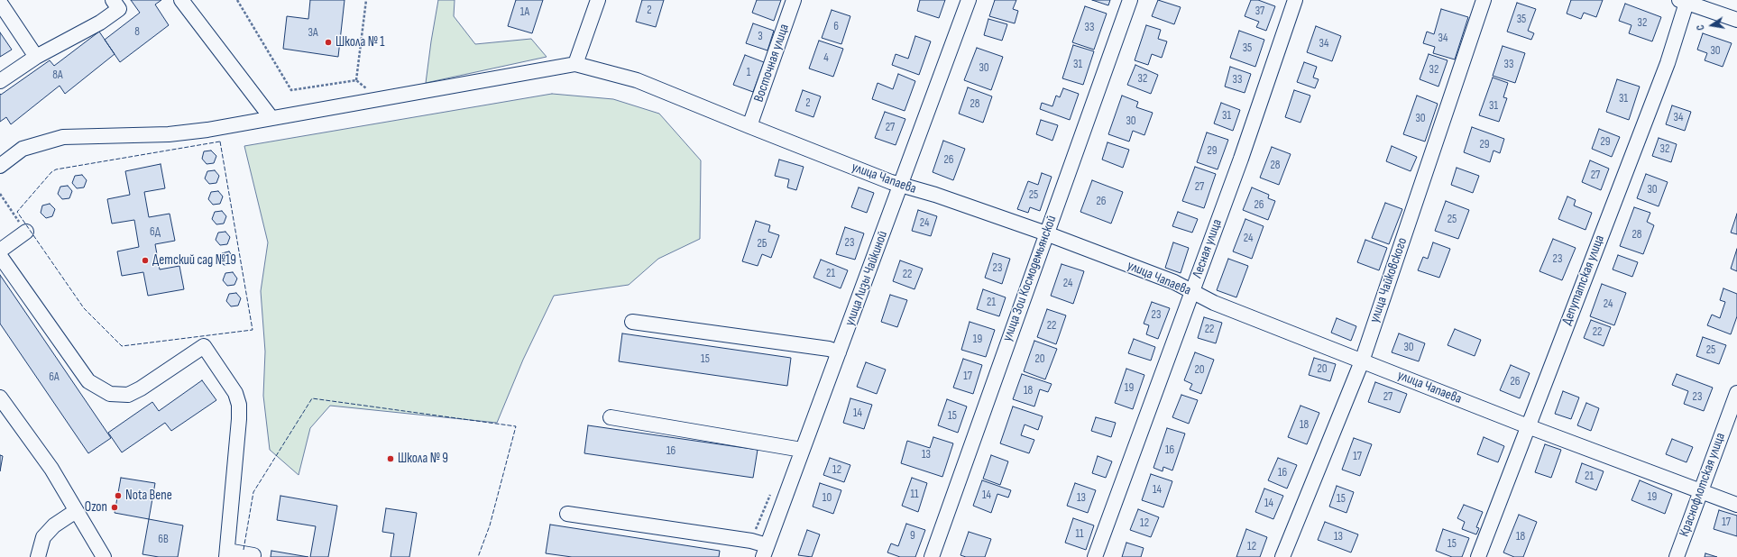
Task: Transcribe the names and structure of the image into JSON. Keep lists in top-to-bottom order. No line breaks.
{"streets":{"street":["Восточная улица","улица Чапаева","Лесная улица","улица Лизы Чайкиной","улица Зои Космодемьянской","улица Чайковского","Депутатская улица","Краснофлотская улица"]},"crossings":[["Восточная улица","улица Чапаева"],["улица Чапаева","Лесная улица"],["улица Чапаева","улица Лизы Чайкиной"],["улица Чапаева","улица Зои Космодемьянской"],["улица Чапаева","улица Чайковского"],["улица Чапаева","Депутатская улица"],["улица Чапаева","Краснофлотская улица"]],"places":["Школа № 1","Детский сад №19","Школа № 9","Nota Bene","Ozon"],"house_numbers":["2","37","1А","35","32","6","33","8","3А","3","34","34","35","30","4","31","33","30","32","1","8А","32","33","31","2","28","31","31","34","30","30","27","29","29","32","29","26","28","27","27","30","25","26","26","25","24","6Д","28","24","23","2Б","23","23","21","22","24","21","24","23","22","22","22","19","30","25","15","20","20","20","17","6А","26","19","18","27","23","14","15","18","16","16","13","17","12","16","21","14","11","14","19","10","13","15","14","17","12","11","9","13","18","6В","15","12"],"north":"left"}
